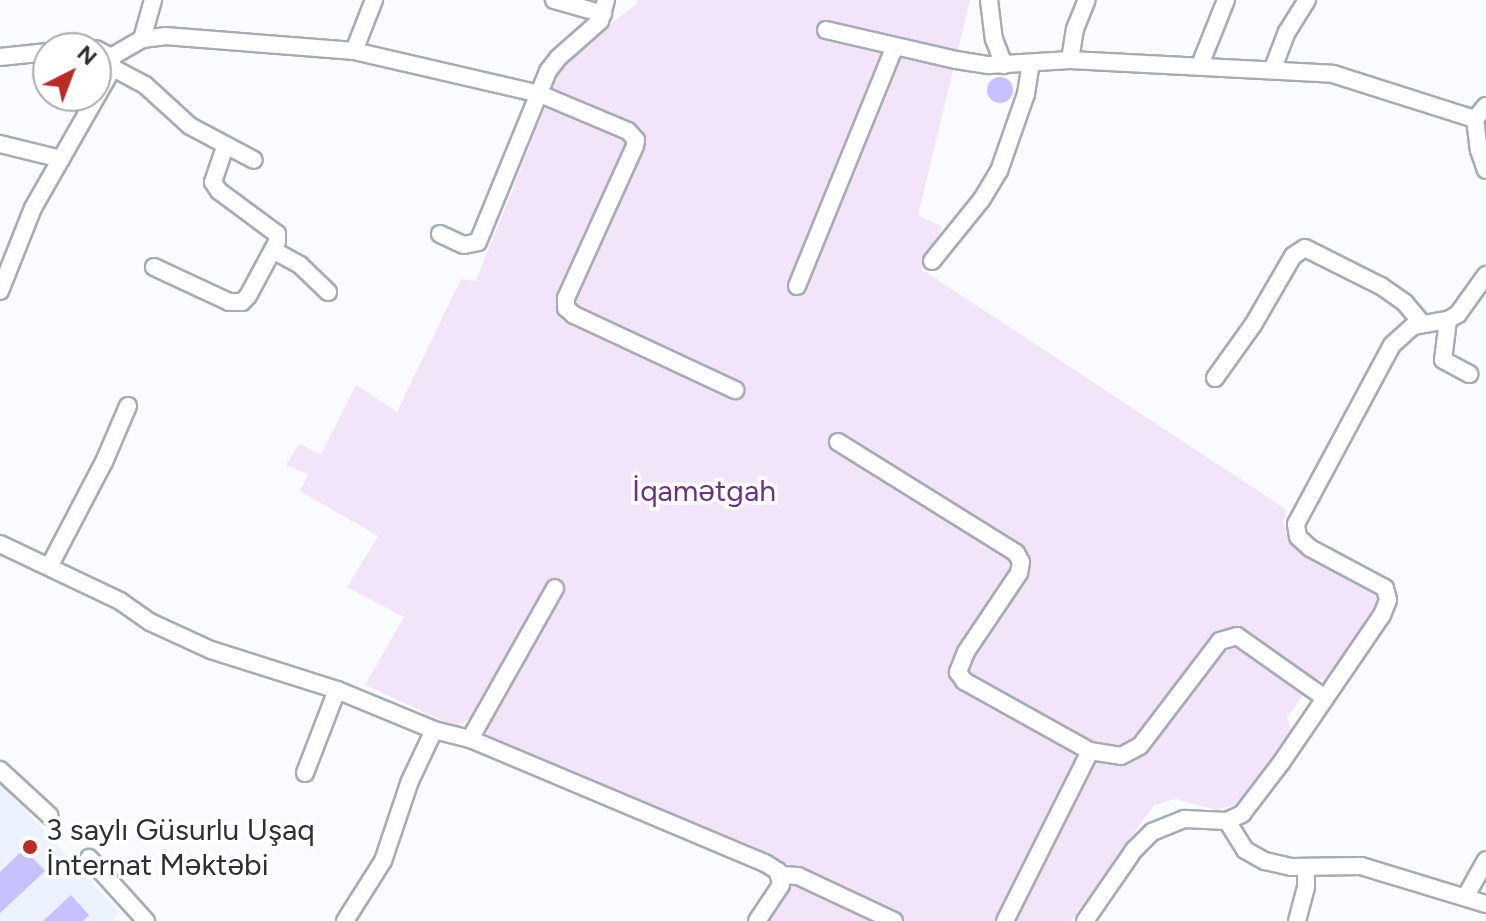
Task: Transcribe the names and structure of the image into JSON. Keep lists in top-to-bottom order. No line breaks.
{"parks":["İqamətgah"],"places":["3 saylı Güsurlu Uşaq İnternat Məktəbi"],"north":"top right"}
